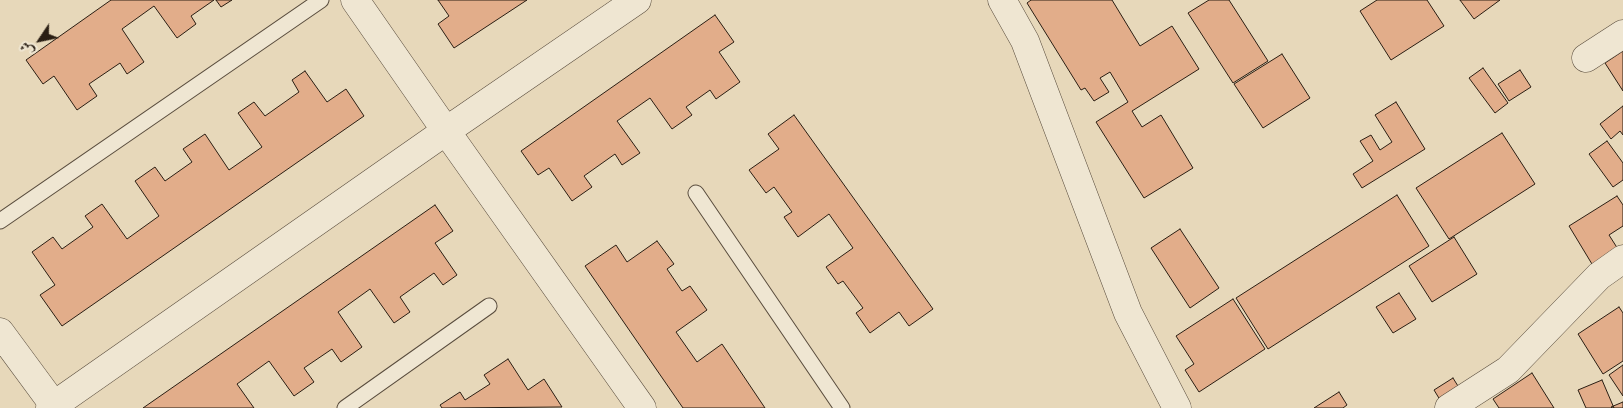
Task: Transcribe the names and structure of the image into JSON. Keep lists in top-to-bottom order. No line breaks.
{"north":"bottom left"}
